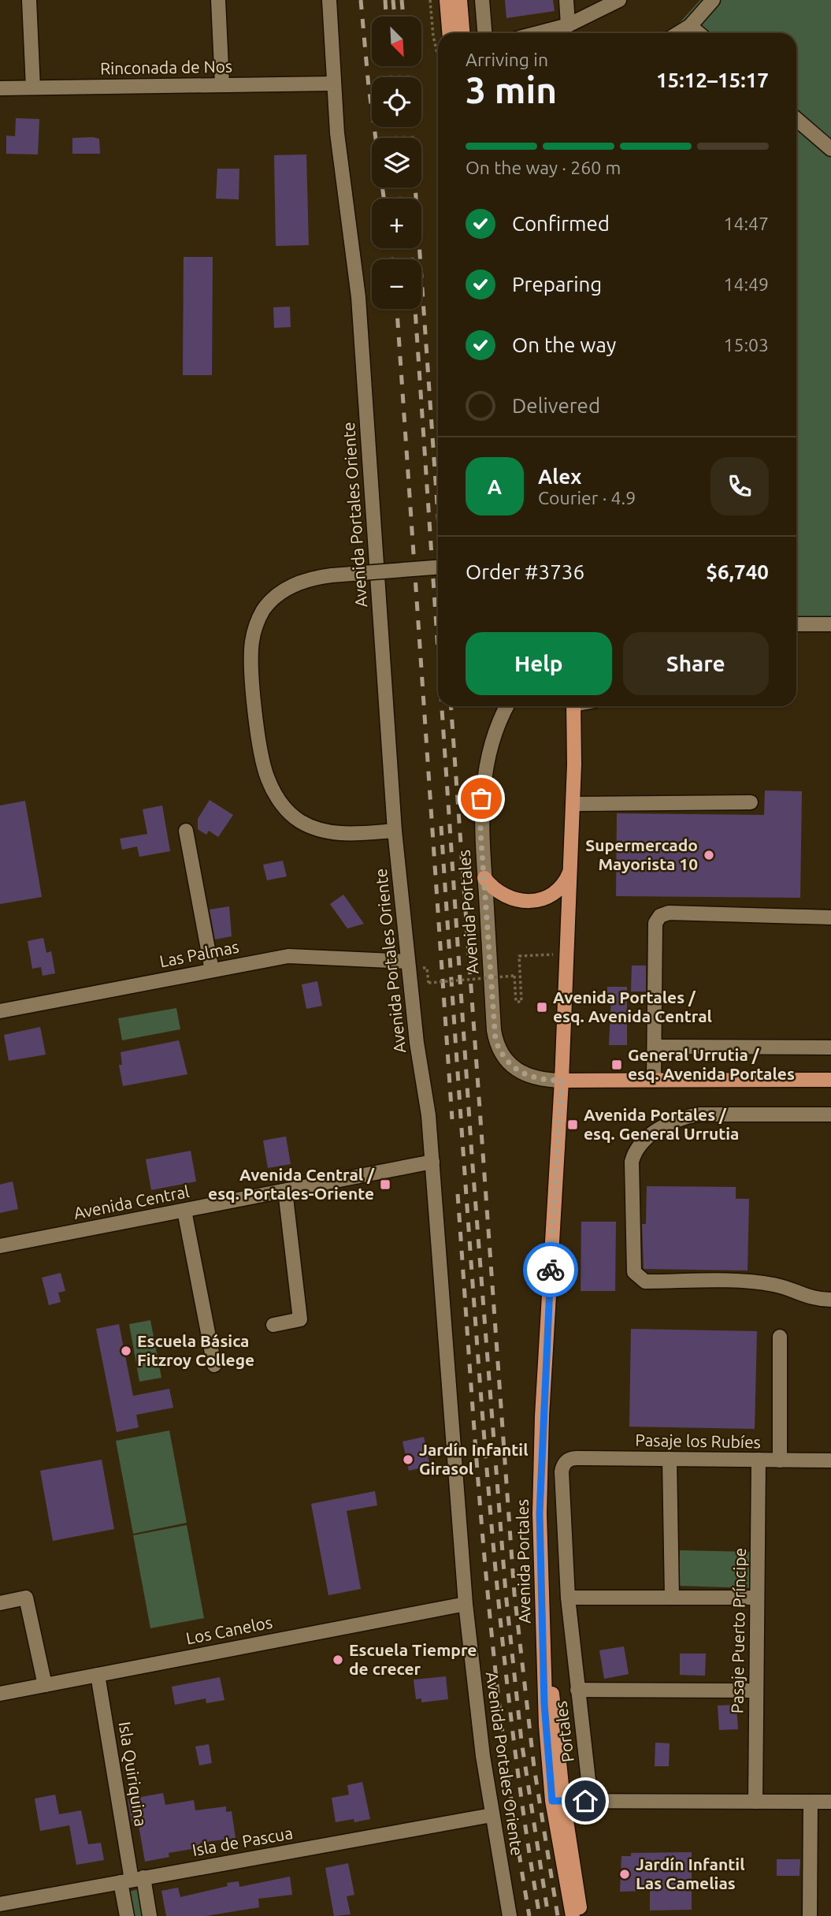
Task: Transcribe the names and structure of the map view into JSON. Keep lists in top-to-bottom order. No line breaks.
{"streets":{"main road":["Avenida Portales"],"street":["Rinconada de Nos","Avenida Portales Oriente","Las Palmas","Avenida Central","Pasaje los Rubíes","Los Canelos","Pasaje Puerto Príncipe","Portales","Isla Quiriquina","Isla de Pascua"]},"crossings":[["Rinconada de Nos","Avenida Portales Oriente"],["Avenida Portales Oriente","Las Palmas"],["Avenida Portales Oriente","Avenida Central"],["Avenida Portales Oriente","Los Canelos"],["Avenida Portales Oriente","Isla de Pascua"],["Pasaje los Rubíes","Pasaje Puerto Príncipe"],["Pasaje los Rubíes","Portales"],["Los Canelos","Isla Quiriquina"],["Isla Quiriquina","Isla de Pascua"]],"places":{"other":["Supermercado Mayorista 10","Escuela Básica Fitzroy College","Jardín Infantil Girasol","Escuela Tiempre de crecer","Jardín Infantil Las Camelias"],"transit":["Avenida Portales / esq. Avenida Central","General Urrutia / esq. Avenida Portales","Avenida Portales / esq. General Urrutia","Avenida Central / esq. Portales-Oriente"]},"north":"bottom right","page":{"map_buttons":["+","−"],"heading":["3 min","Arriving in","15:12–15:17"],"panel":["Alex","Courier · 4.9","Order #3736","$6,740"],"bar":"On the way · 260 m","list":[["Confirmed","14:47"],["Preparing","14:49"],["On the way","15:03"],"Delivered"],"round":"A","buttons":["Help","Share"]}}
